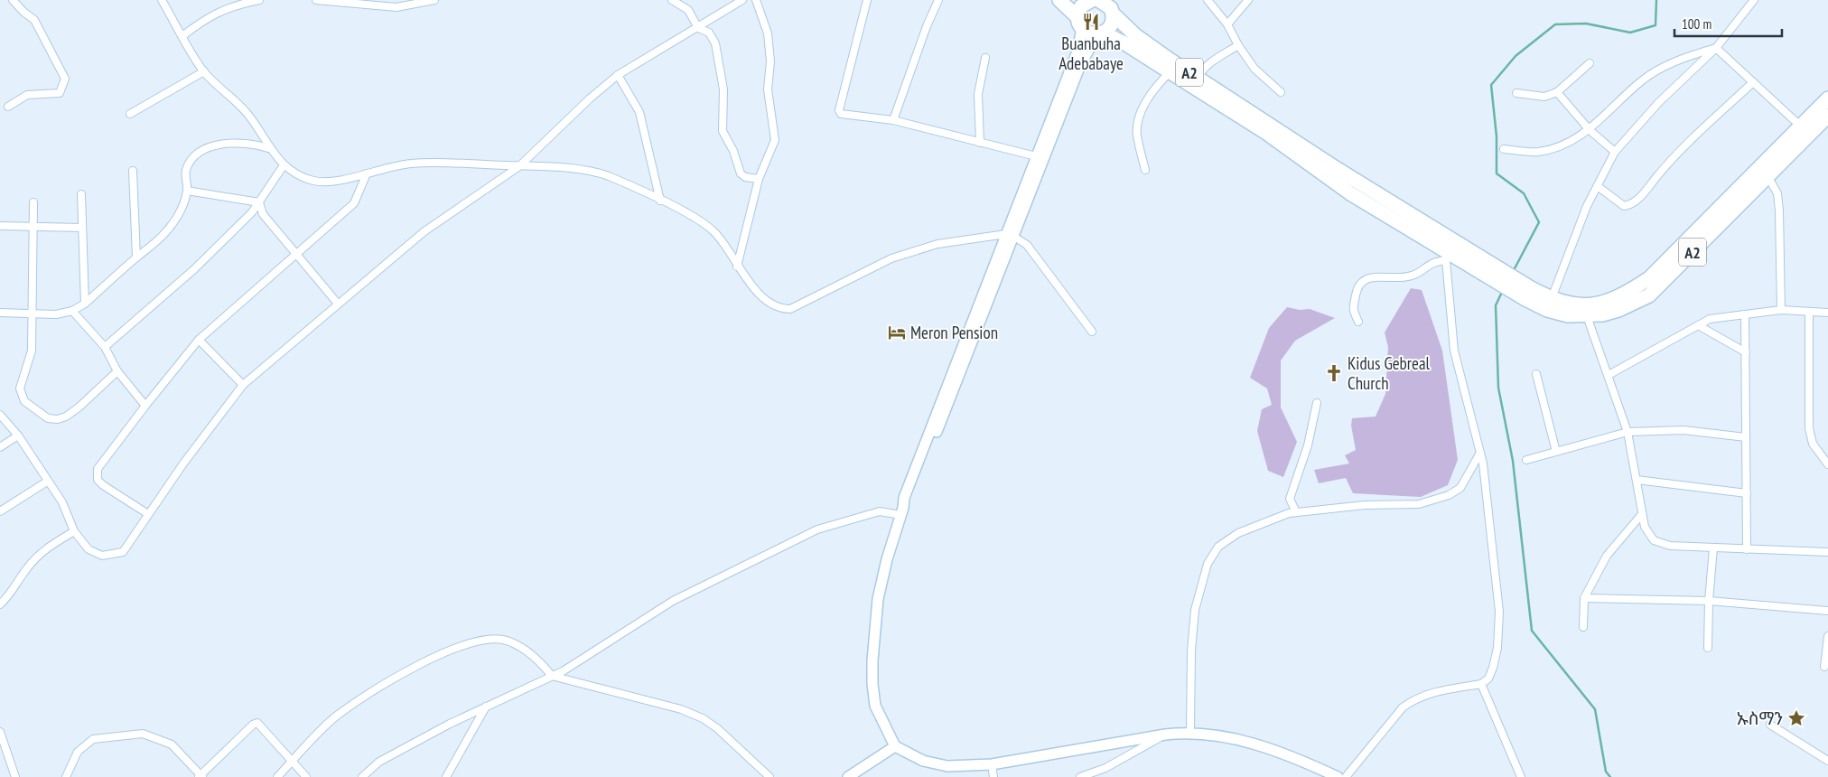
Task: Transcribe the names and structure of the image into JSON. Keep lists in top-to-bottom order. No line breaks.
{"streets":{"highway":["A2"]},"places":{"restaurant":["Buanbuha Adebabaye"],"hotel":["Meron Pension"],"church":["Kidus Gebreal Church"],"place":["ኡስማን"]},"scale_bar":"100 m"}
